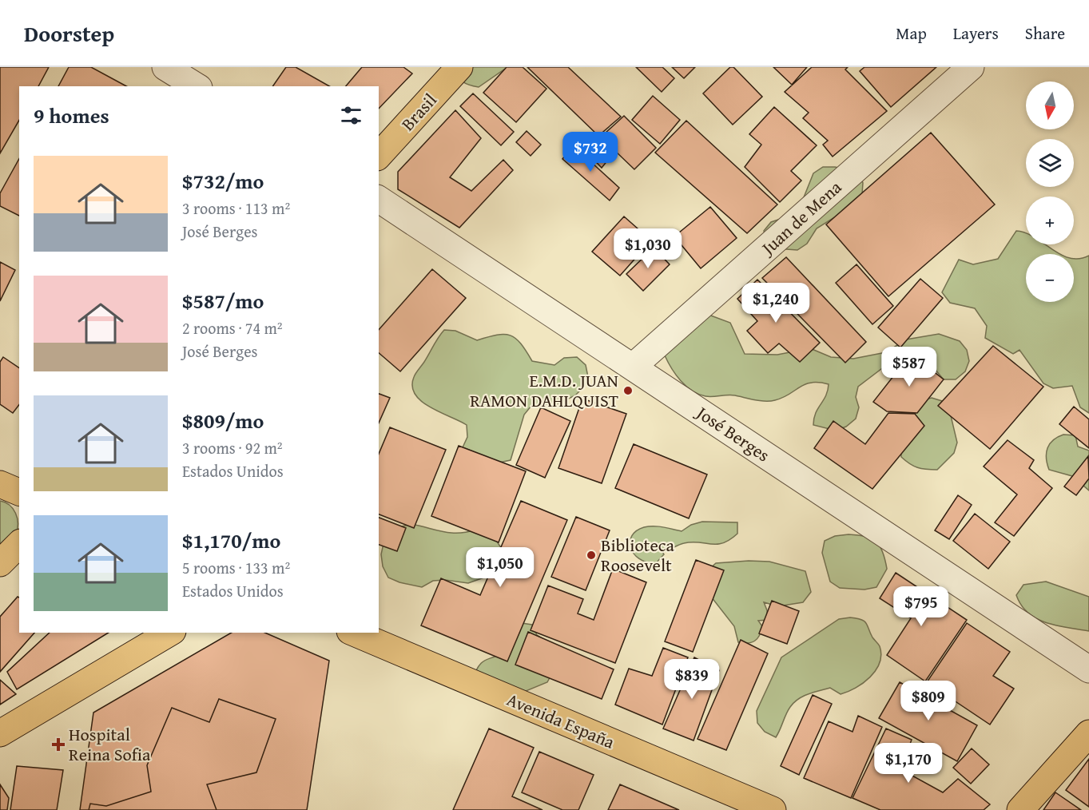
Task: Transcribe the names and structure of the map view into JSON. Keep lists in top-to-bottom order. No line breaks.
{"streets":{"main road":["Brasil","Avenida España"],"street":["Juan de Mena","José Berges"]},"crossings":[["Juan de Mena","José Berges"]],"places":{"other":["E.M.D. JUAN RAMON DAHLQUIST","Biblioteca Roosevelt"],"health":["Hospital Reina Sofia"]},"north":"bottom","page":{"header":"Doorstep","nav":["Map","Layers","Share"],"map_buttons":["+","−"],"heading":"9 homes","price":["$732","$1,030","$1,240","$587","$1,050","$795","$839","$809","$1,170"],"list":[{"name":"$732/mo","note":"3 rooms · 113 m² · José Berges"},{"name":"$587/mo","note":"2 rooms · 74 m² · José Berges"},{"name":"$809/mo","note":"3 rooms · 92 m² · Estados Unidos"},{"name":"$1,170/mo","note":"5 rooms · 133 m² · Estados Unidos"}]}}
